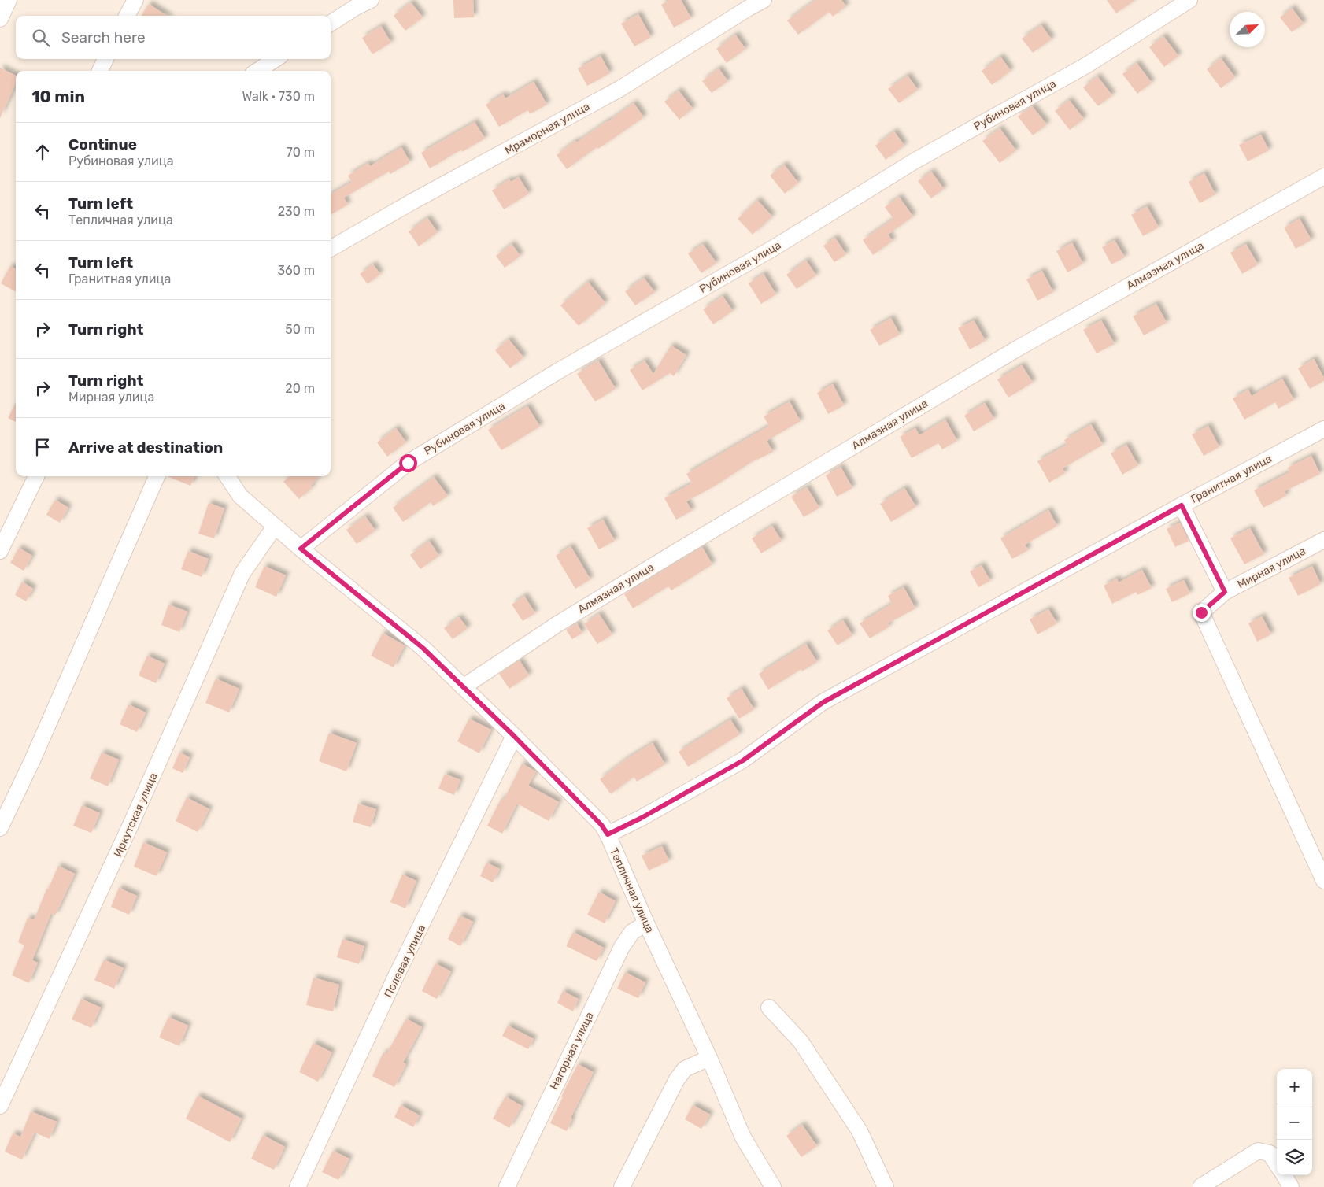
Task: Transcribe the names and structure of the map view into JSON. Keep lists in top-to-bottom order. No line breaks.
{"streets":{"street":["Рубиновая улица","Мраморная улица","Алмазная улица","Гранитная улица","Мирная улица","Иркутская улица","Тепличная улица","Полевая улица","Нагорная улица"]},"crossings":[["Рубиновая улица","Тепличная улица"],["Алмазная улица","Тепличная улица"],["Гранитная улица","Тепличная улица"],["Иркутская улица","Тепличная улица"],["Тепличная улица","Полевая улица"],["Тепличная улица","Нагорная улица"]],"north":"top right","page":{"search":"Search here","heading":["10 min","Walk · 730 m"],"list":[["Continue","Рубиновая улица","70 m"],["Turn left","Тепличная улица","230 m"],["Turn left","Гранитная улица","360 m"],["Turn right","50 m"],["Turn right","Мирная улица","20 m"],"Arrive at destination"],"map_buttons":["+","−"]}}
